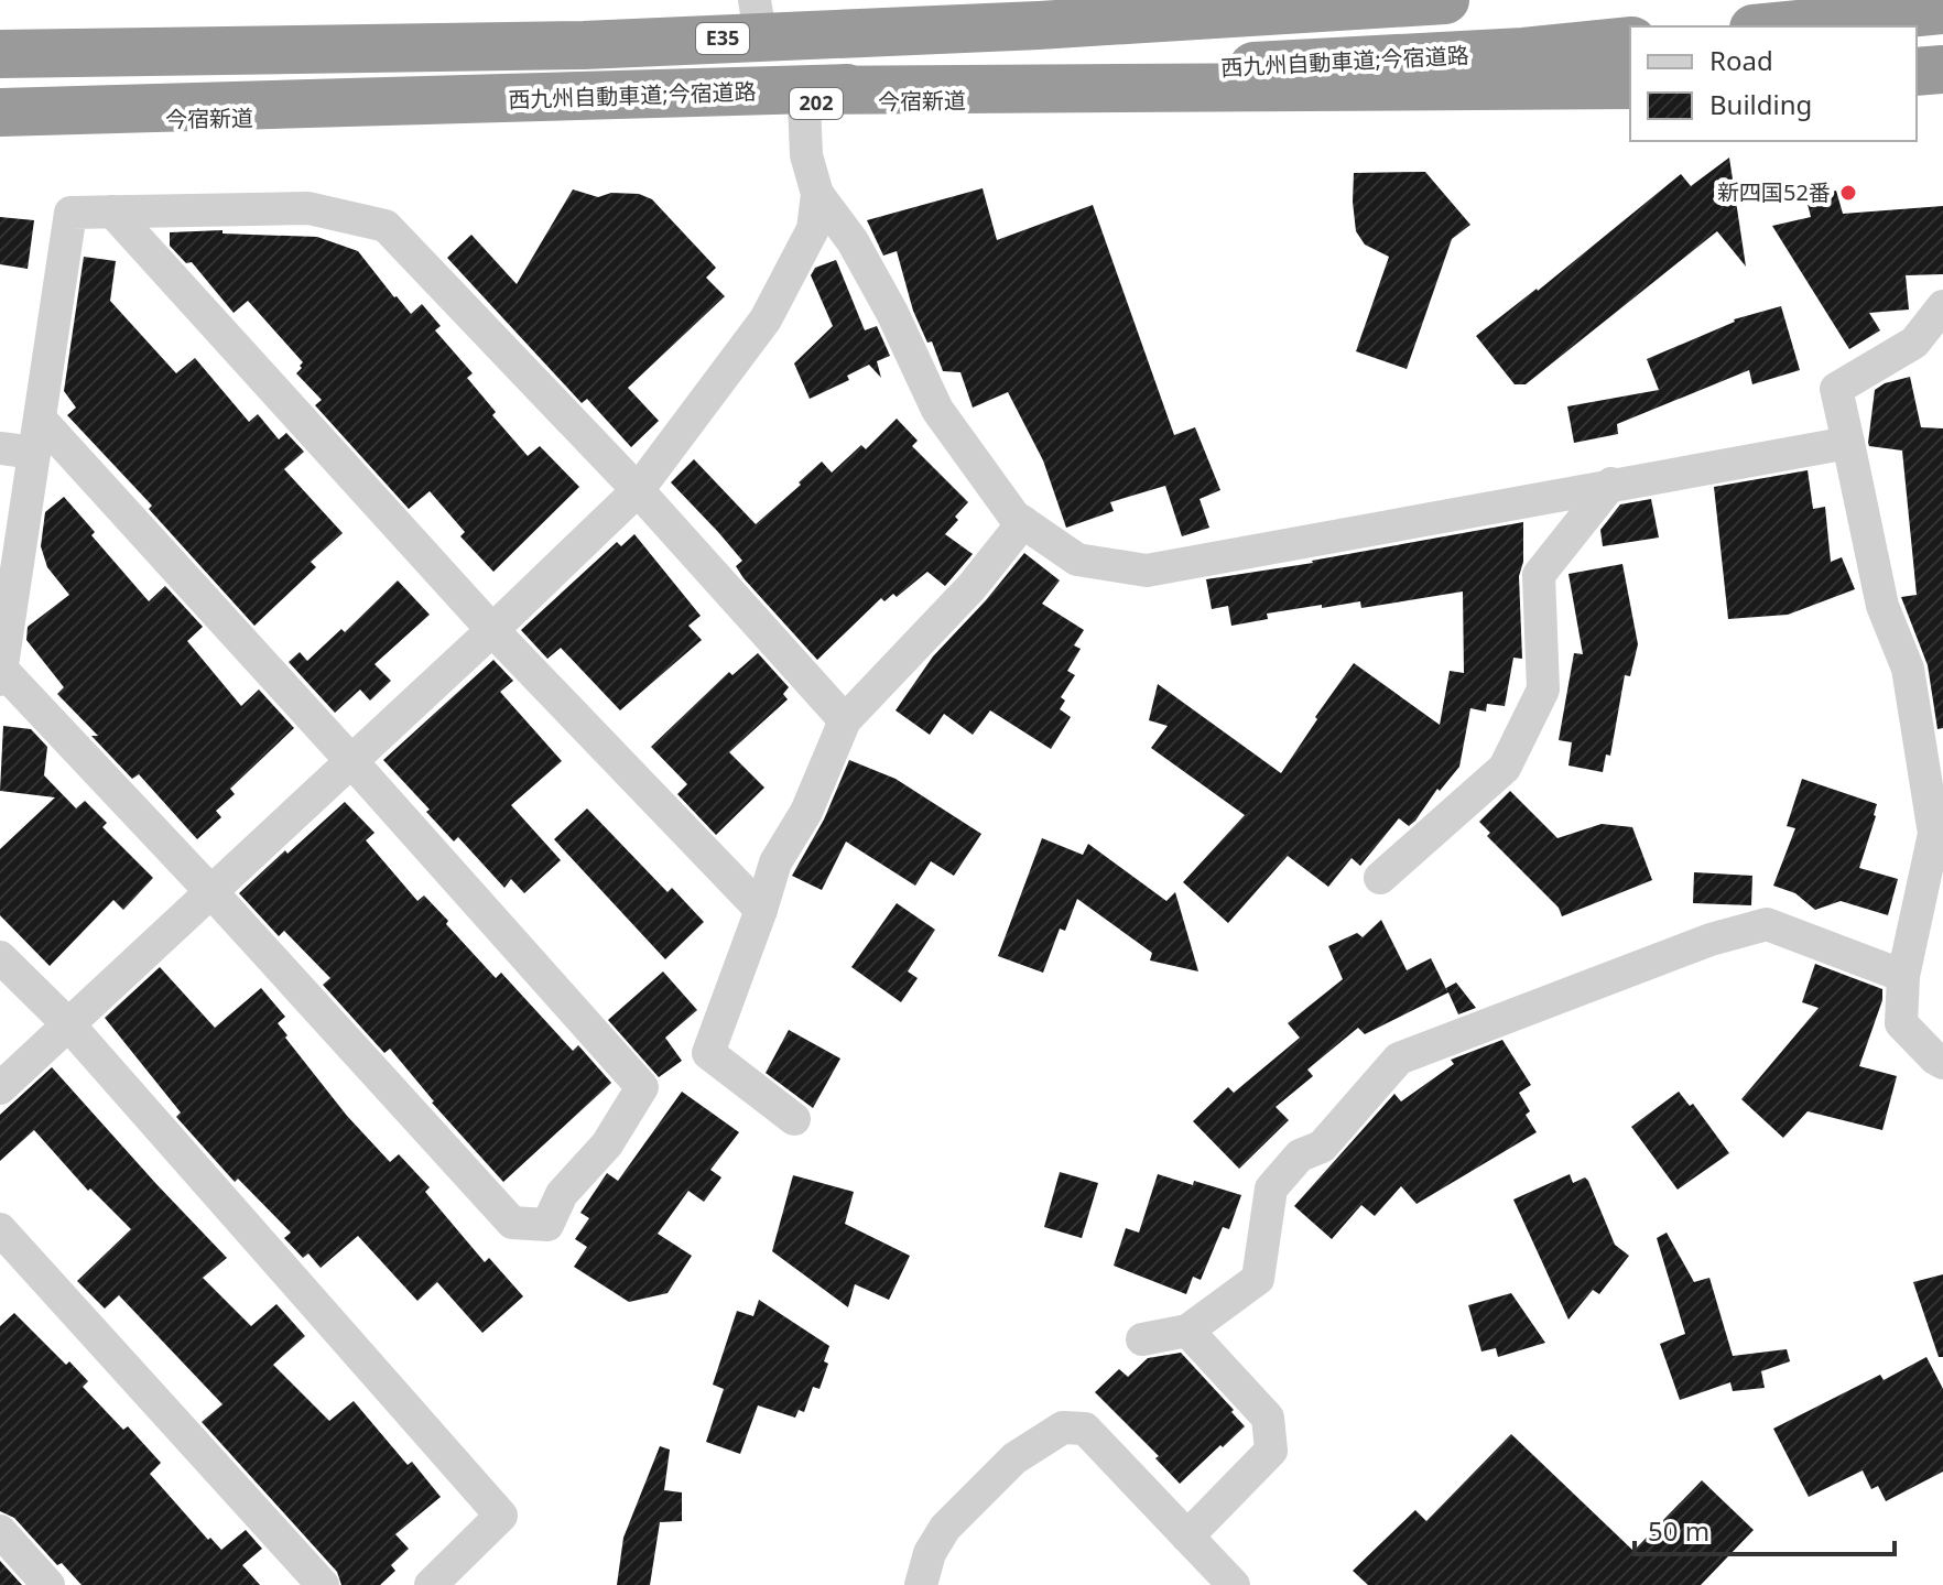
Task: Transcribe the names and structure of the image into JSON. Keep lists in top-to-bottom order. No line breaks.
{"streets":{"highway":["E35","西九州自動車道;今宿道路","今宿新道","202"]},"crossings":[["西九州自動車道;今宿道路","今宿新道"]],"places":["新四国52番"],"legend":["Road","Building"],"scale_bar":"50 m"}
